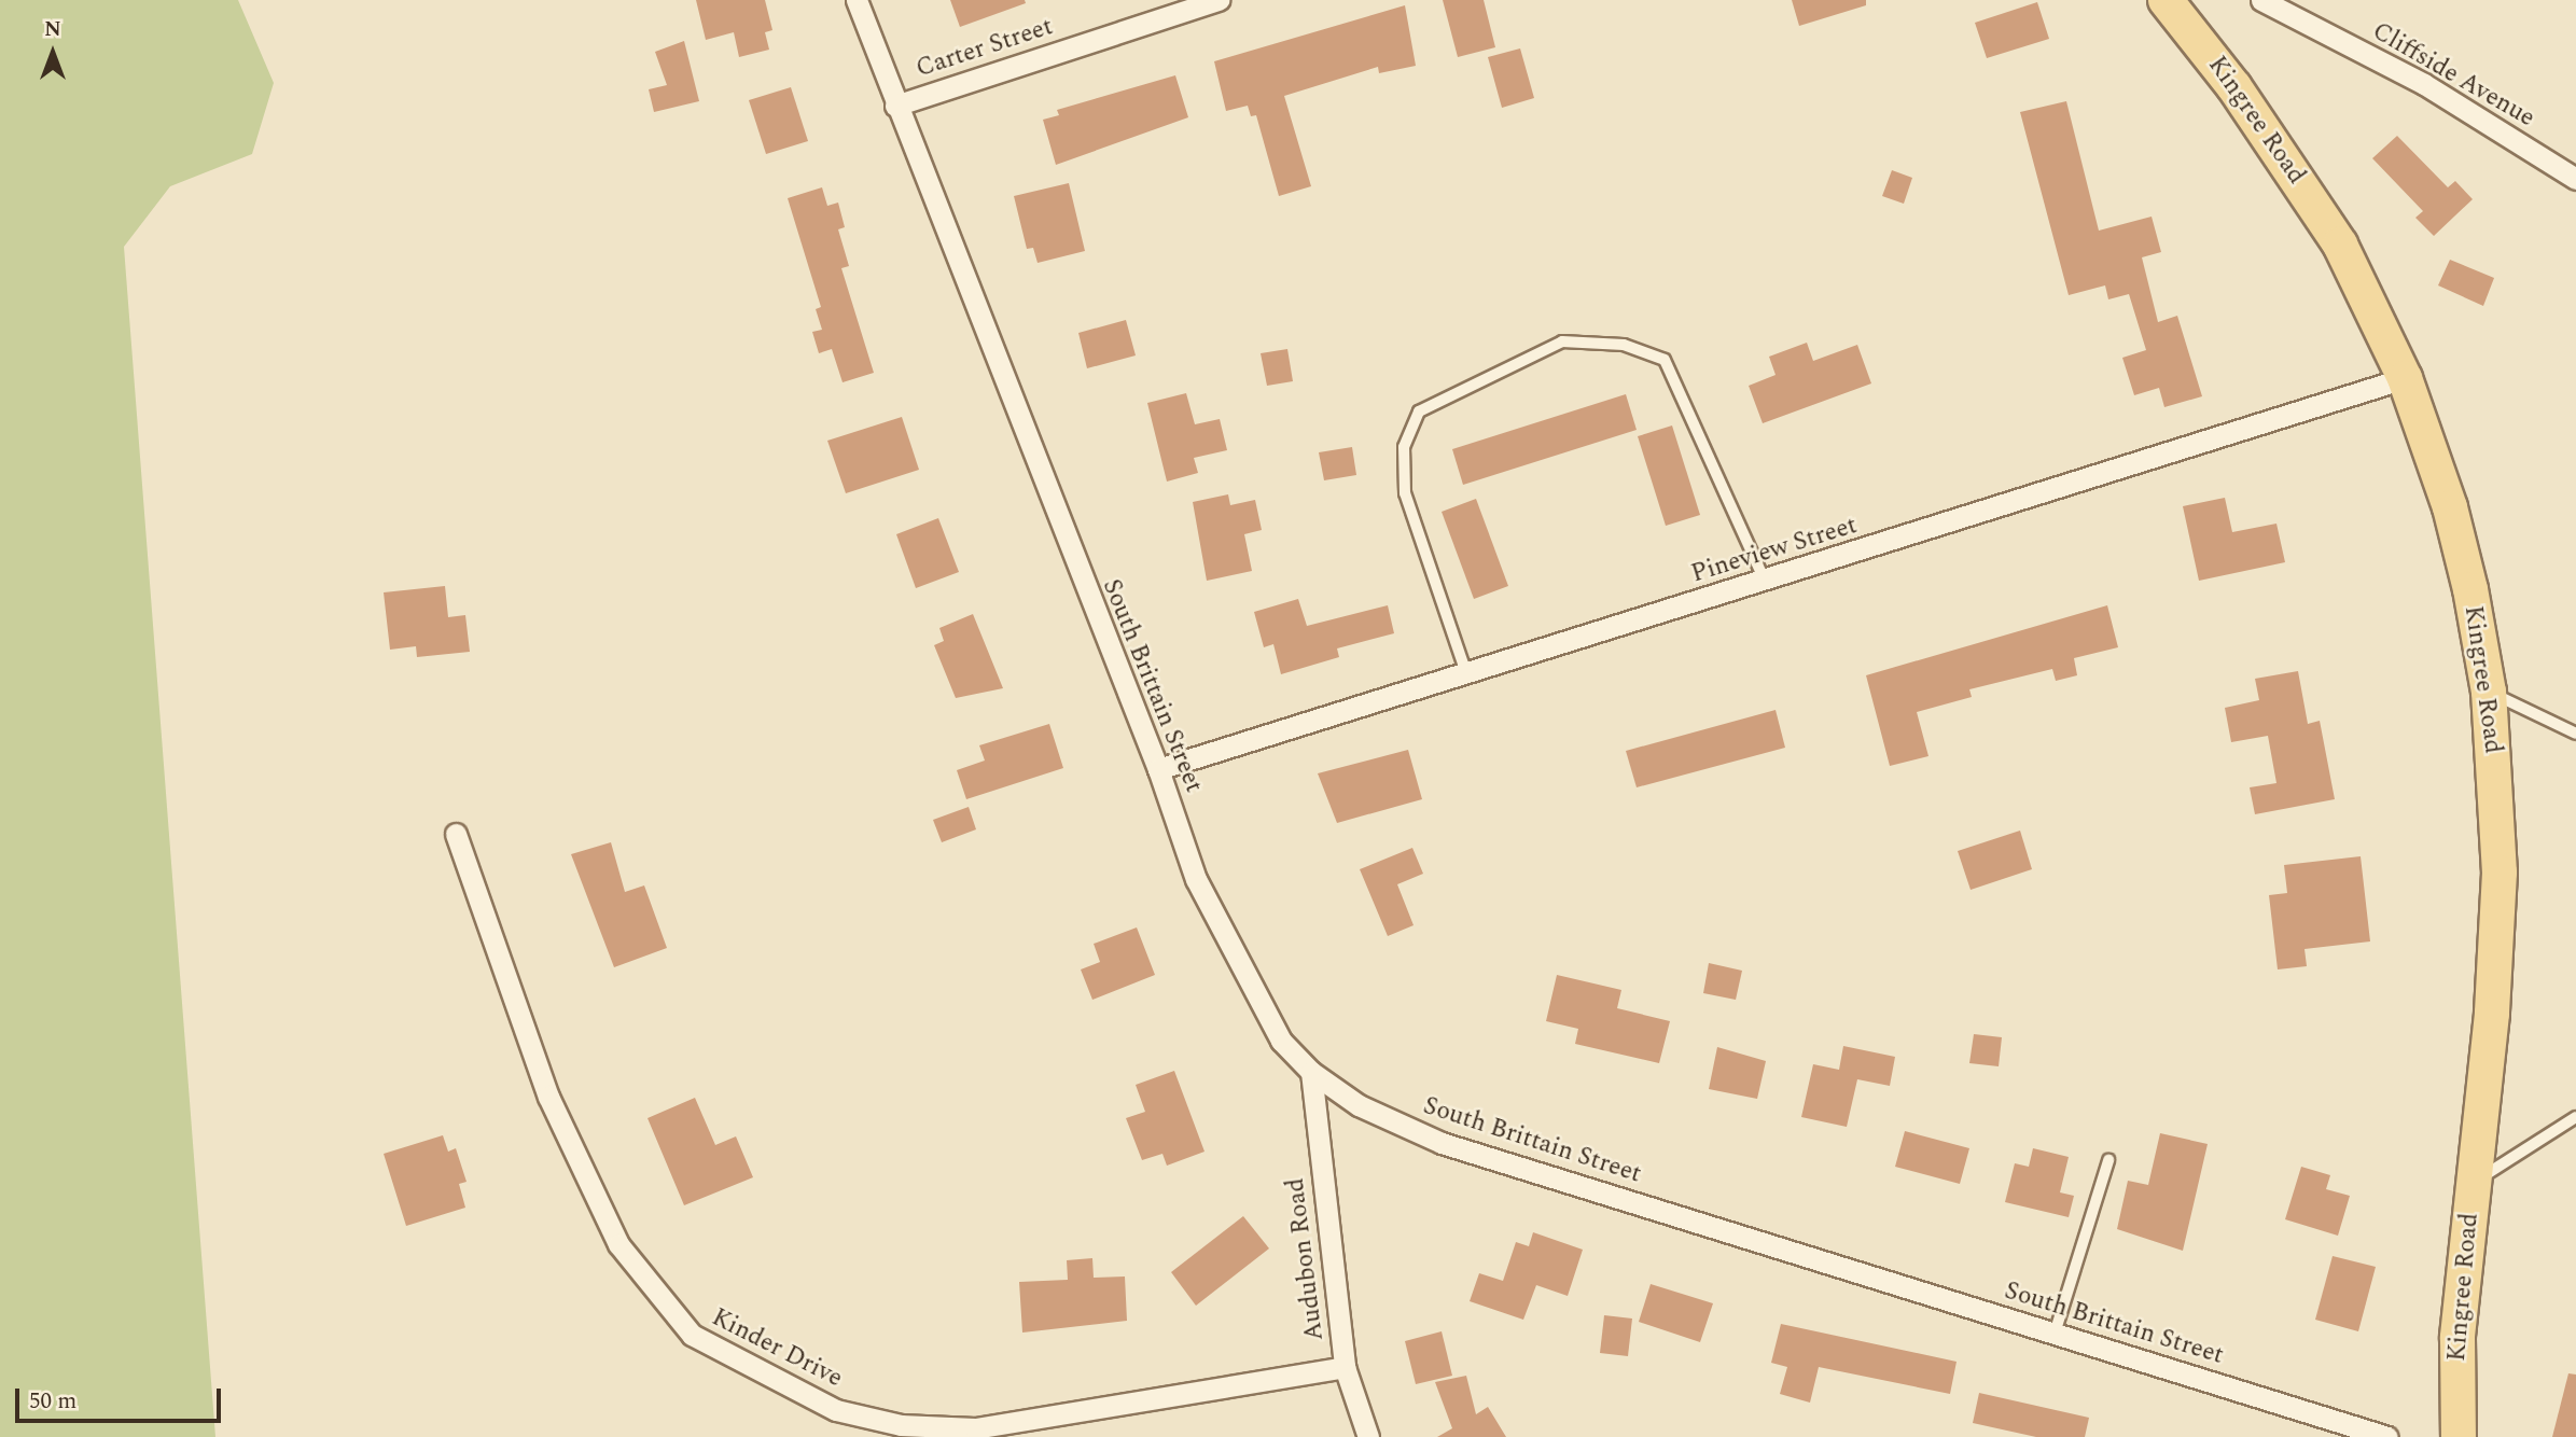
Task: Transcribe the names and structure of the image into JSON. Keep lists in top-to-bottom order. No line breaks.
{"streets":{"main road":["Kingree Road"],"street":["Carter Street","Cliffside Avenue","Pineview Street","South Brittain Street","Audubon Road","Kinder Drive"]},"crossings":[["Carter Street","South Brittain Street"],["Kingree Road","Pineview Street"],["Pineview Street","South Brittain Street"],["South Brittain Street","Audubon Road"],["Audubon Road","Kinder Drive"]],"scale_bar":"50 m","north":"top"}
